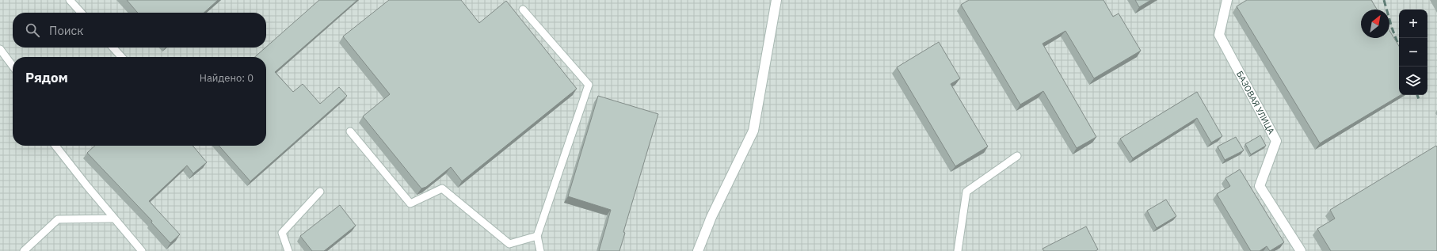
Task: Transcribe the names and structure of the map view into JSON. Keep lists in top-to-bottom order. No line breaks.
{"streets":{"street":["БАЗОВАЯ УЛИЦА"]},"north":"top right","page":{"map_buttons":["+","−"],"search":"Поиск","heading":["Рядом","Найдено: 0"]}}
